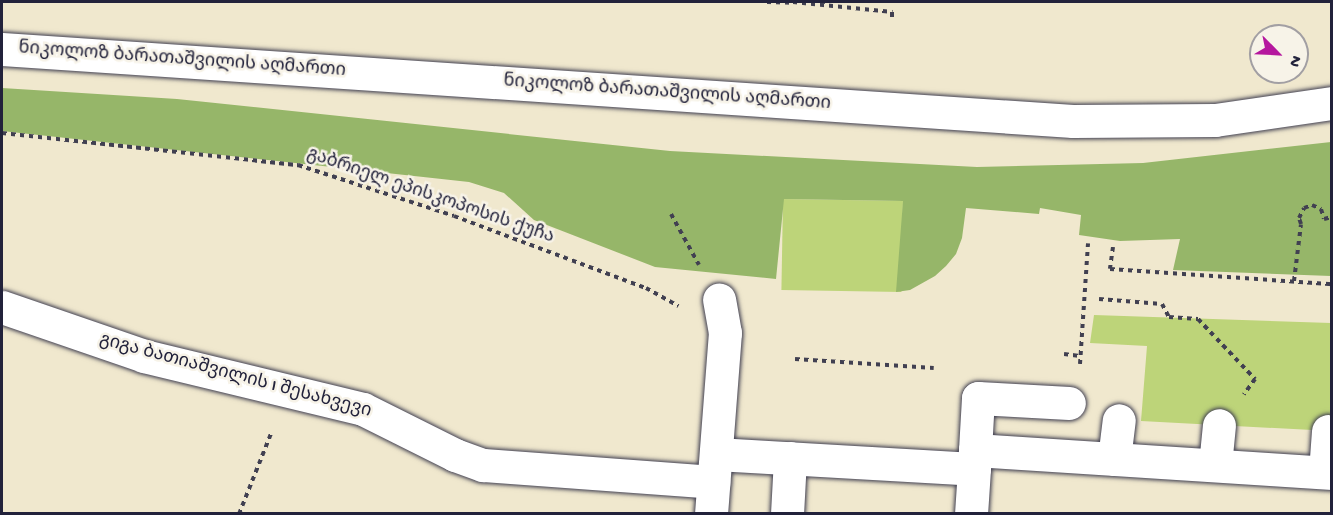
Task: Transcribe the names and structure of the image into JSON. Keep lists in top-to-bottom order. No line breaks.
{"streets":{"street":["ნიკოლოზ ბარათაშვილის აღმართი","გიგა ბათიაშვილის I შესახვევი"],"path":["გაბრიელ ეპისკოპოსის ქუჩა"]},"north":"bottom right"}
